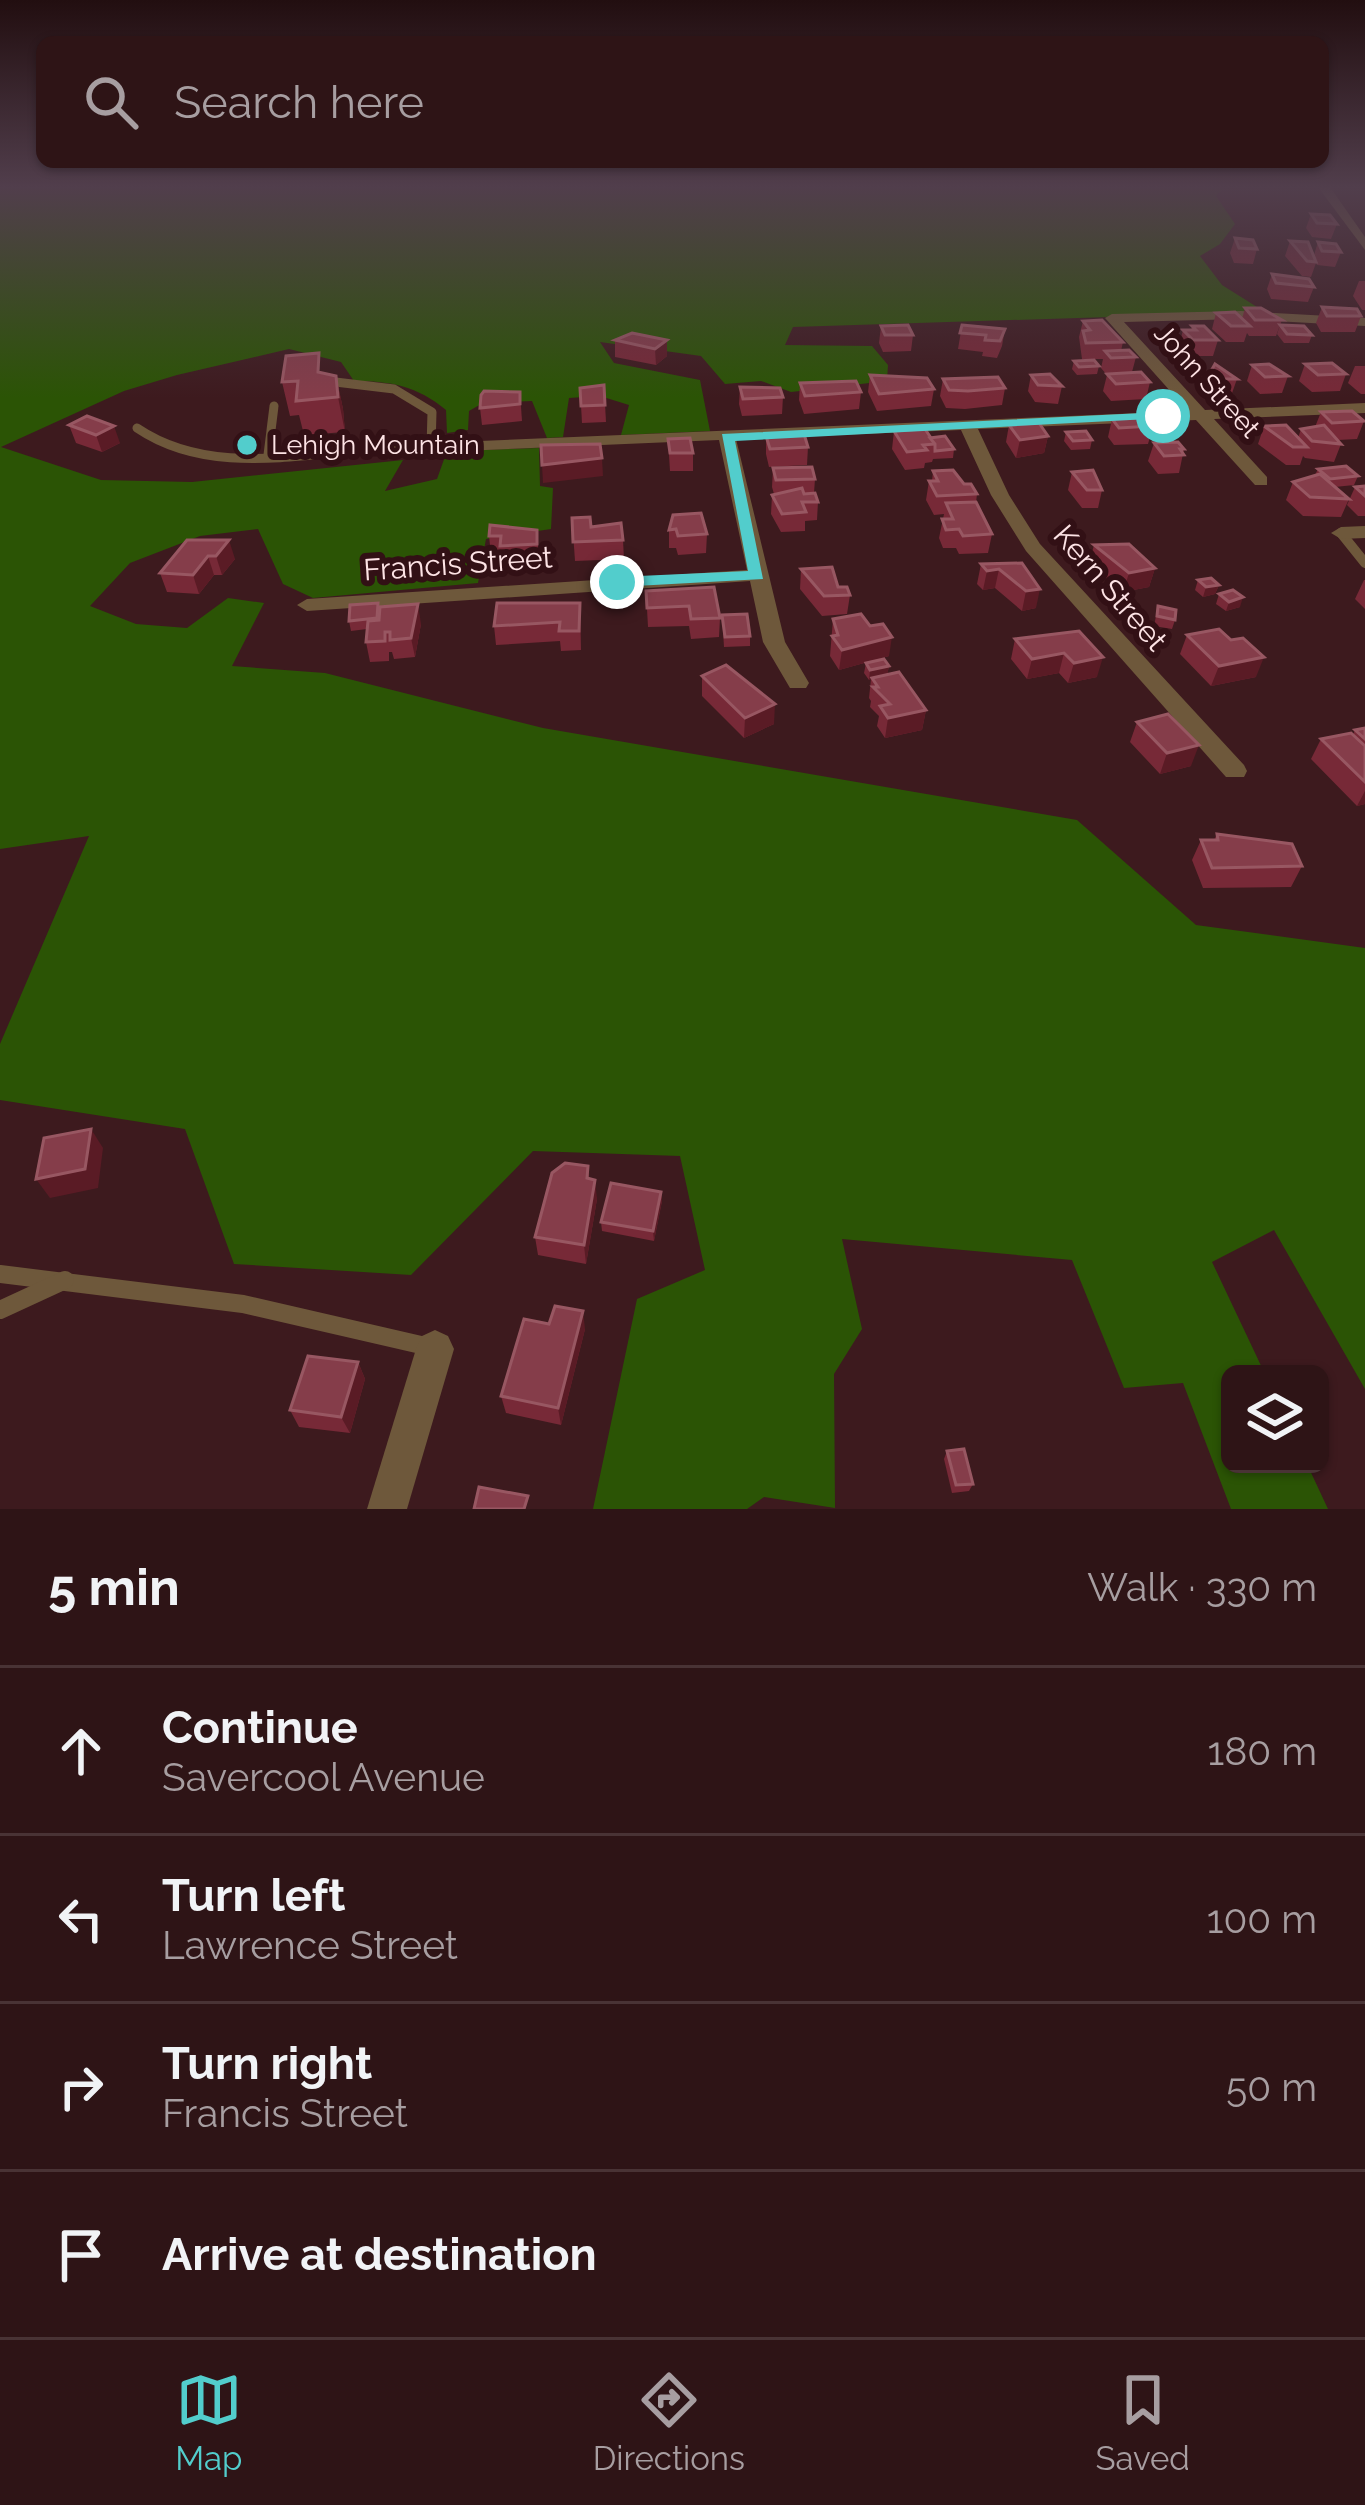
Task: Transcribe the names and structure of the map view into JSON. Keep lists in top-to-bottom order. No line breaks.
{"streets":{"street":["John Street","Francis Street","Kern Street"]},"places":["Lehigh Mountain"],"page":{"search":"Search here","heading":["5 min","Walk · 330 m"],"list":[["Continue","Savercool Avenue","180 m"],["Turn left","Lawrence Street","100 m"],["Turn right","Francis Street","50 m"],"Arrive at destination"],"nav":["Map","Directions","Saved"]}}
